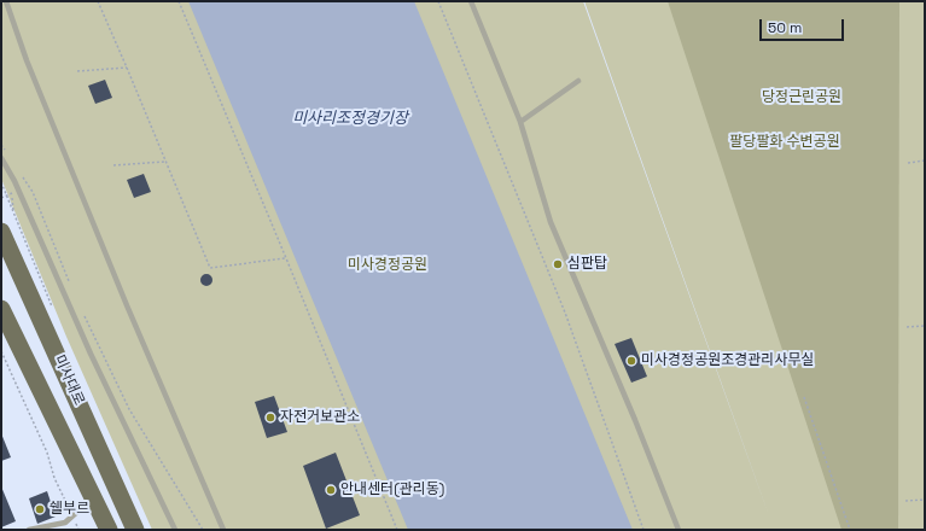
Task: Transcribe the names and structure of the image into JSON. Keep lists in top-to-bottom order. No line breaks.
{"streets":{"main road":["미사대로"]},"water":["미사리조정경기장"],"parks":["당정근린공원","팔당팔화 수변공원","미사경정공원"],"places":["심판탑","미사경정공원조경관리사무실","자전거보관소","안내센터(관리동)","쉘부르"],"scale_bar":"50 m"}
